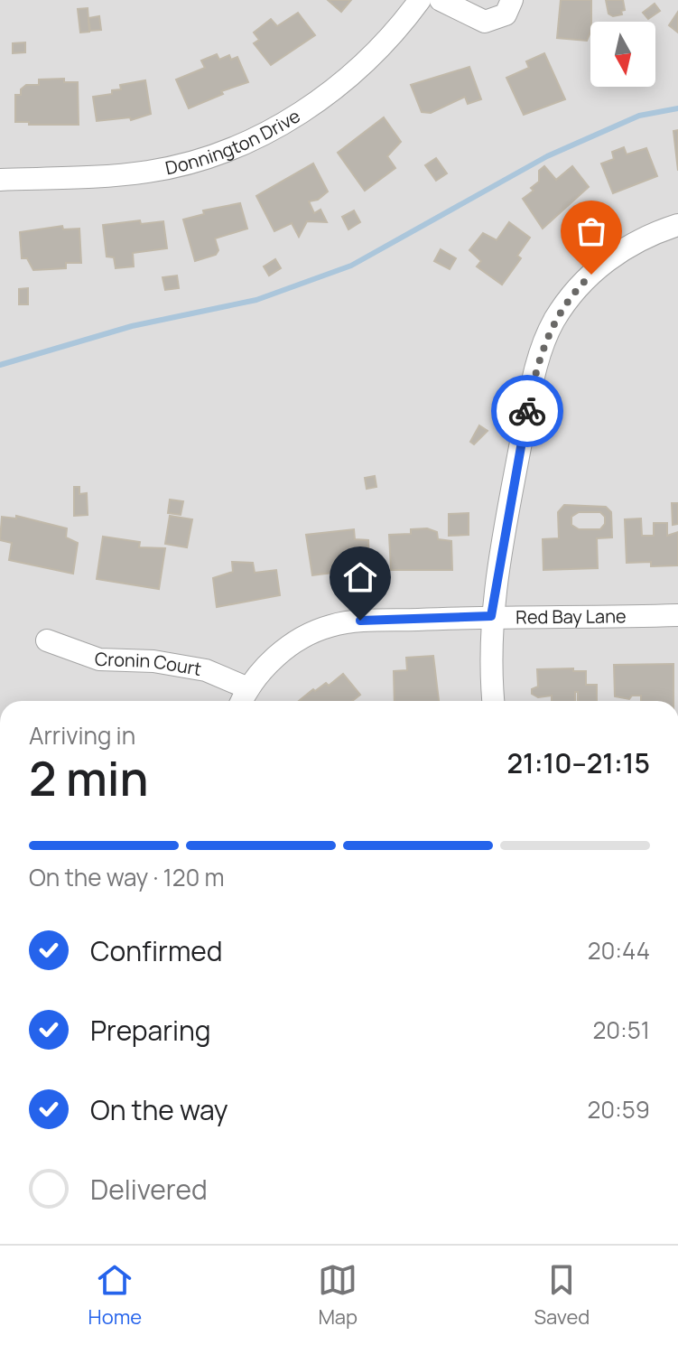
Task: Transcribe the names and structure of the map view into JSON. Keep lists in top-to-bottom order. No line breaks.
{"streets":{"street":["Donnington Drive","Red Bay Lane","Cronin Court"]},"crossings":[["Red Bay Lane","Cronin Court"]],"north":"bottom","page":{"heading":["2 min","Arriving in","21:10–21:15"],"bar":"On the way · 120 m","list":[["Confirmed","20:44"],["Preparing","20:51"],["On the way","20:59"],"Delivered"],"tabs":["Home","Map","Saved"]}}
